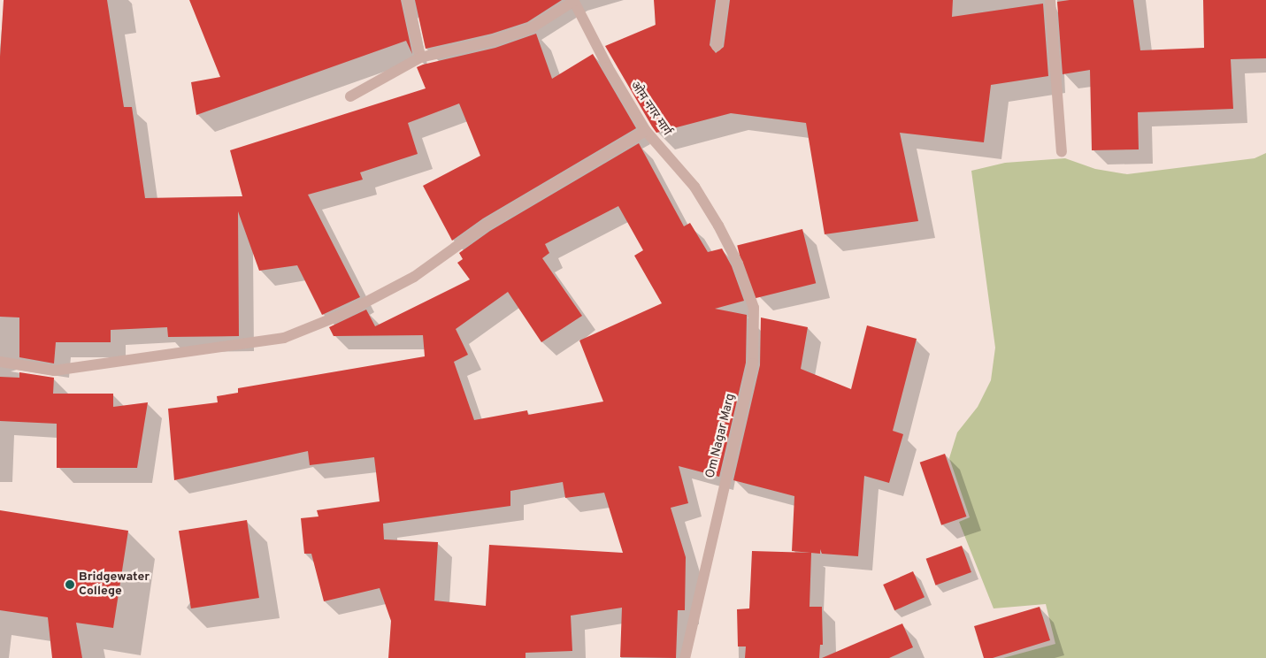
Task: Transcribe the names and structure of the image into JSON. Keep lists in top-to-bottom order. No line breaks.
{"streets":{"street":["ओम नगर मार्ग","Om Nagar Marg"]},"crossings":[["ओम नगर मार्ग","Om Nagar Marg"]],"places":["Bridgewater College"]}
